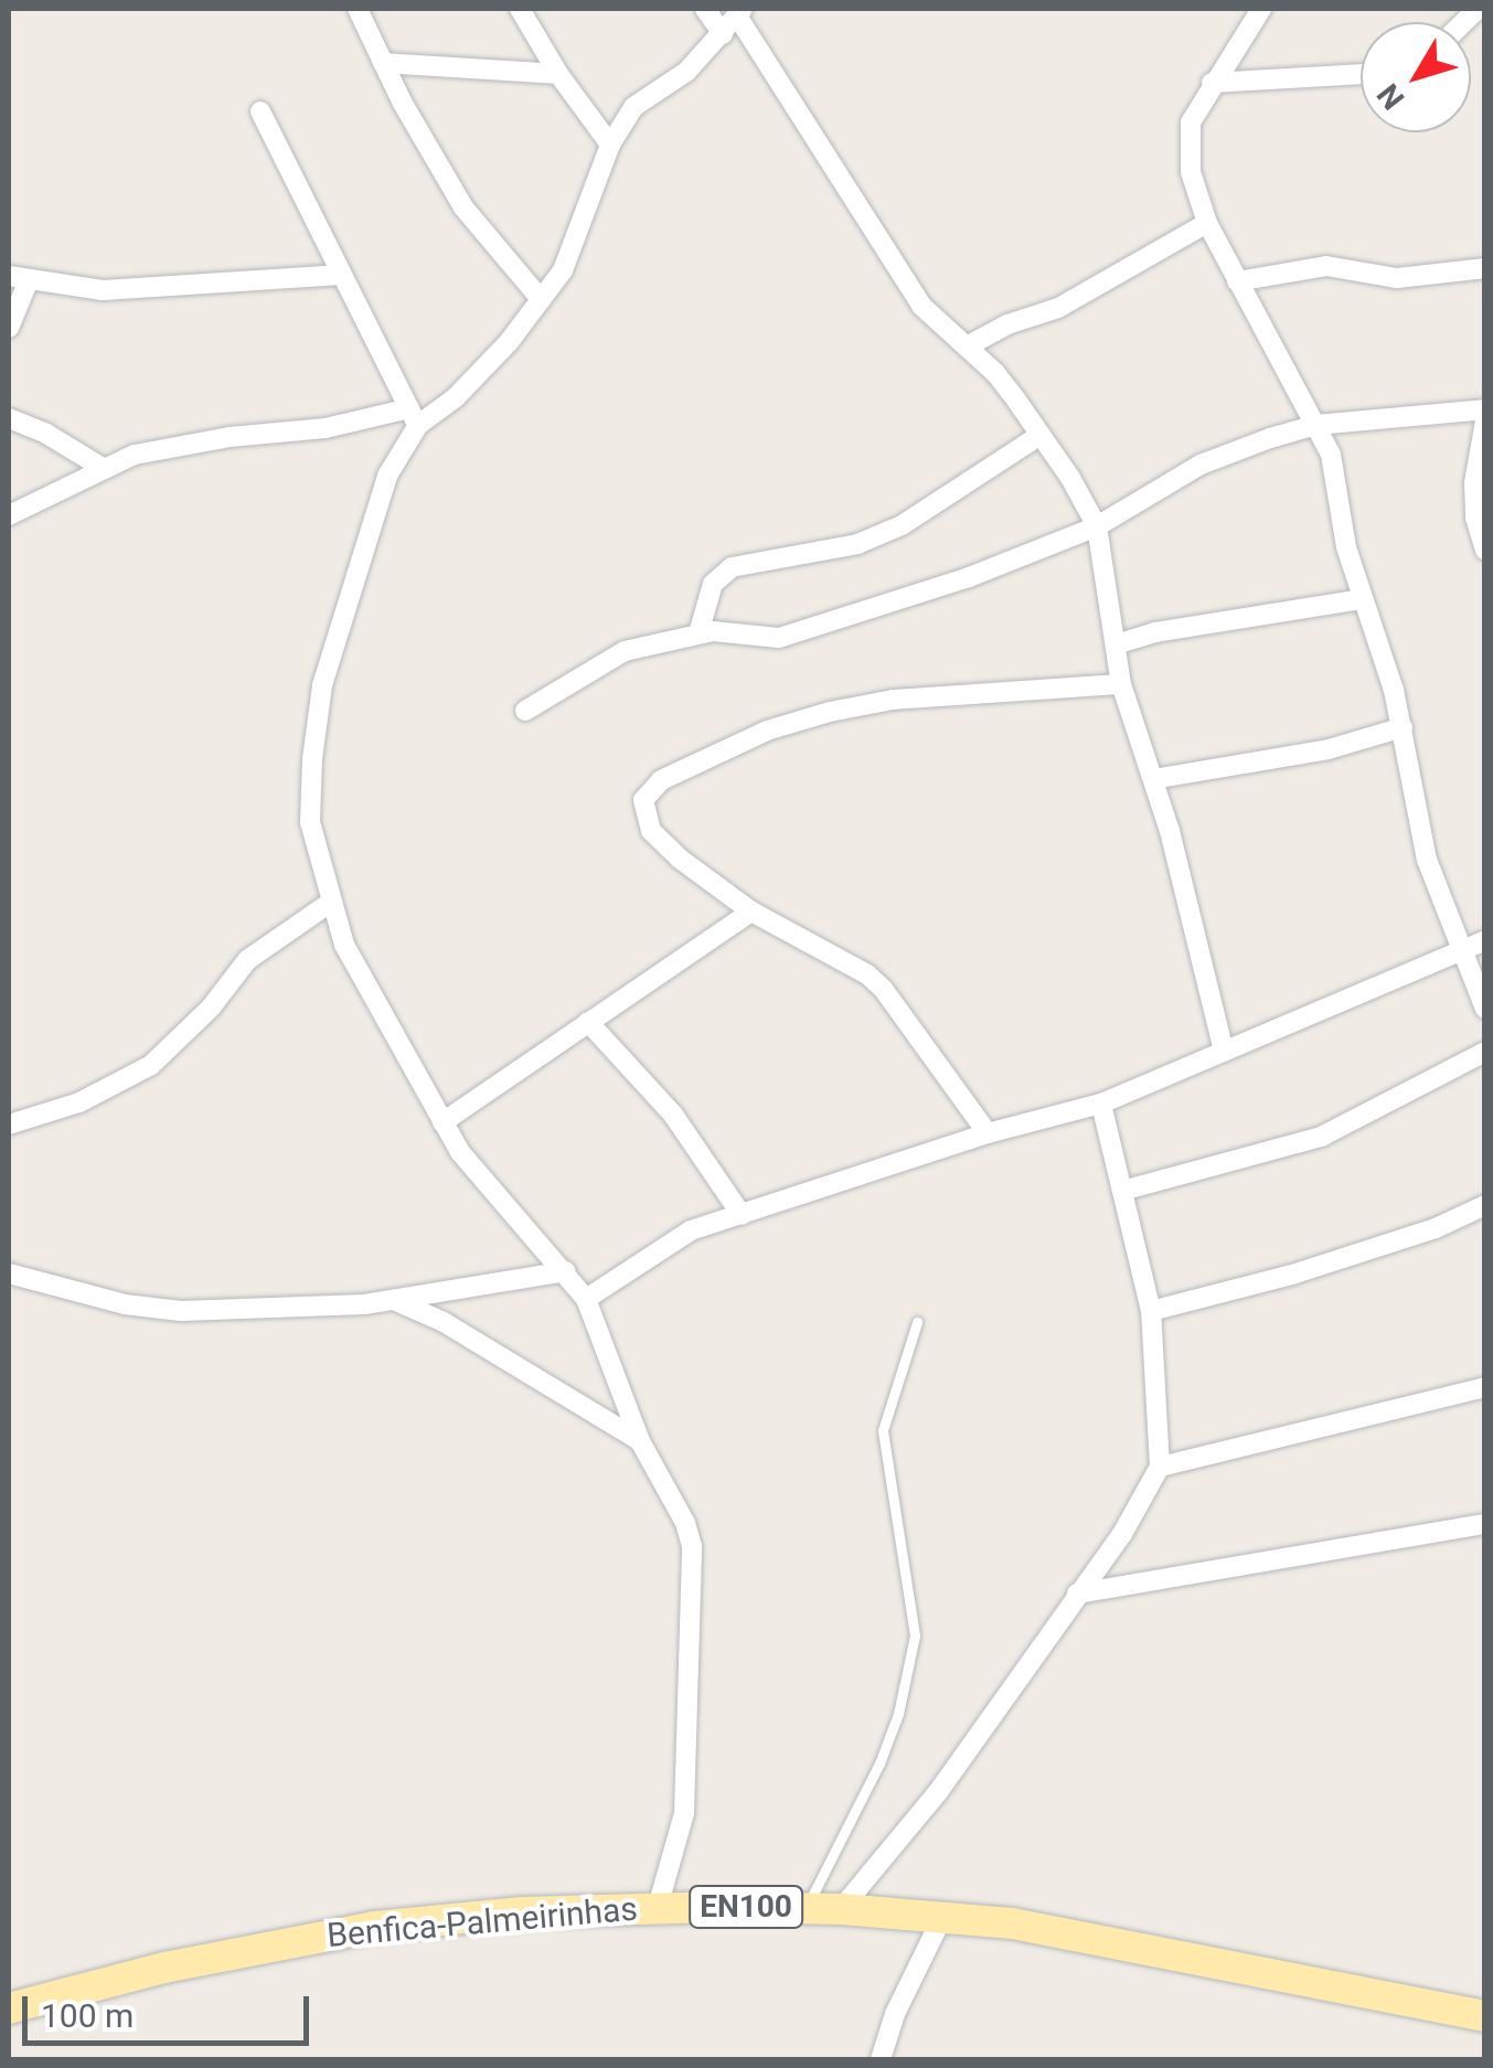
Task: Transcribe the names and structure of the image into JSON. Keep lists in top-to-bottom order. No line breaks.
{"streets":{"main road":["EN100","Benfica-Palmeirinhas"]},"scale_bar":"100 m","north":"bottom left"}
